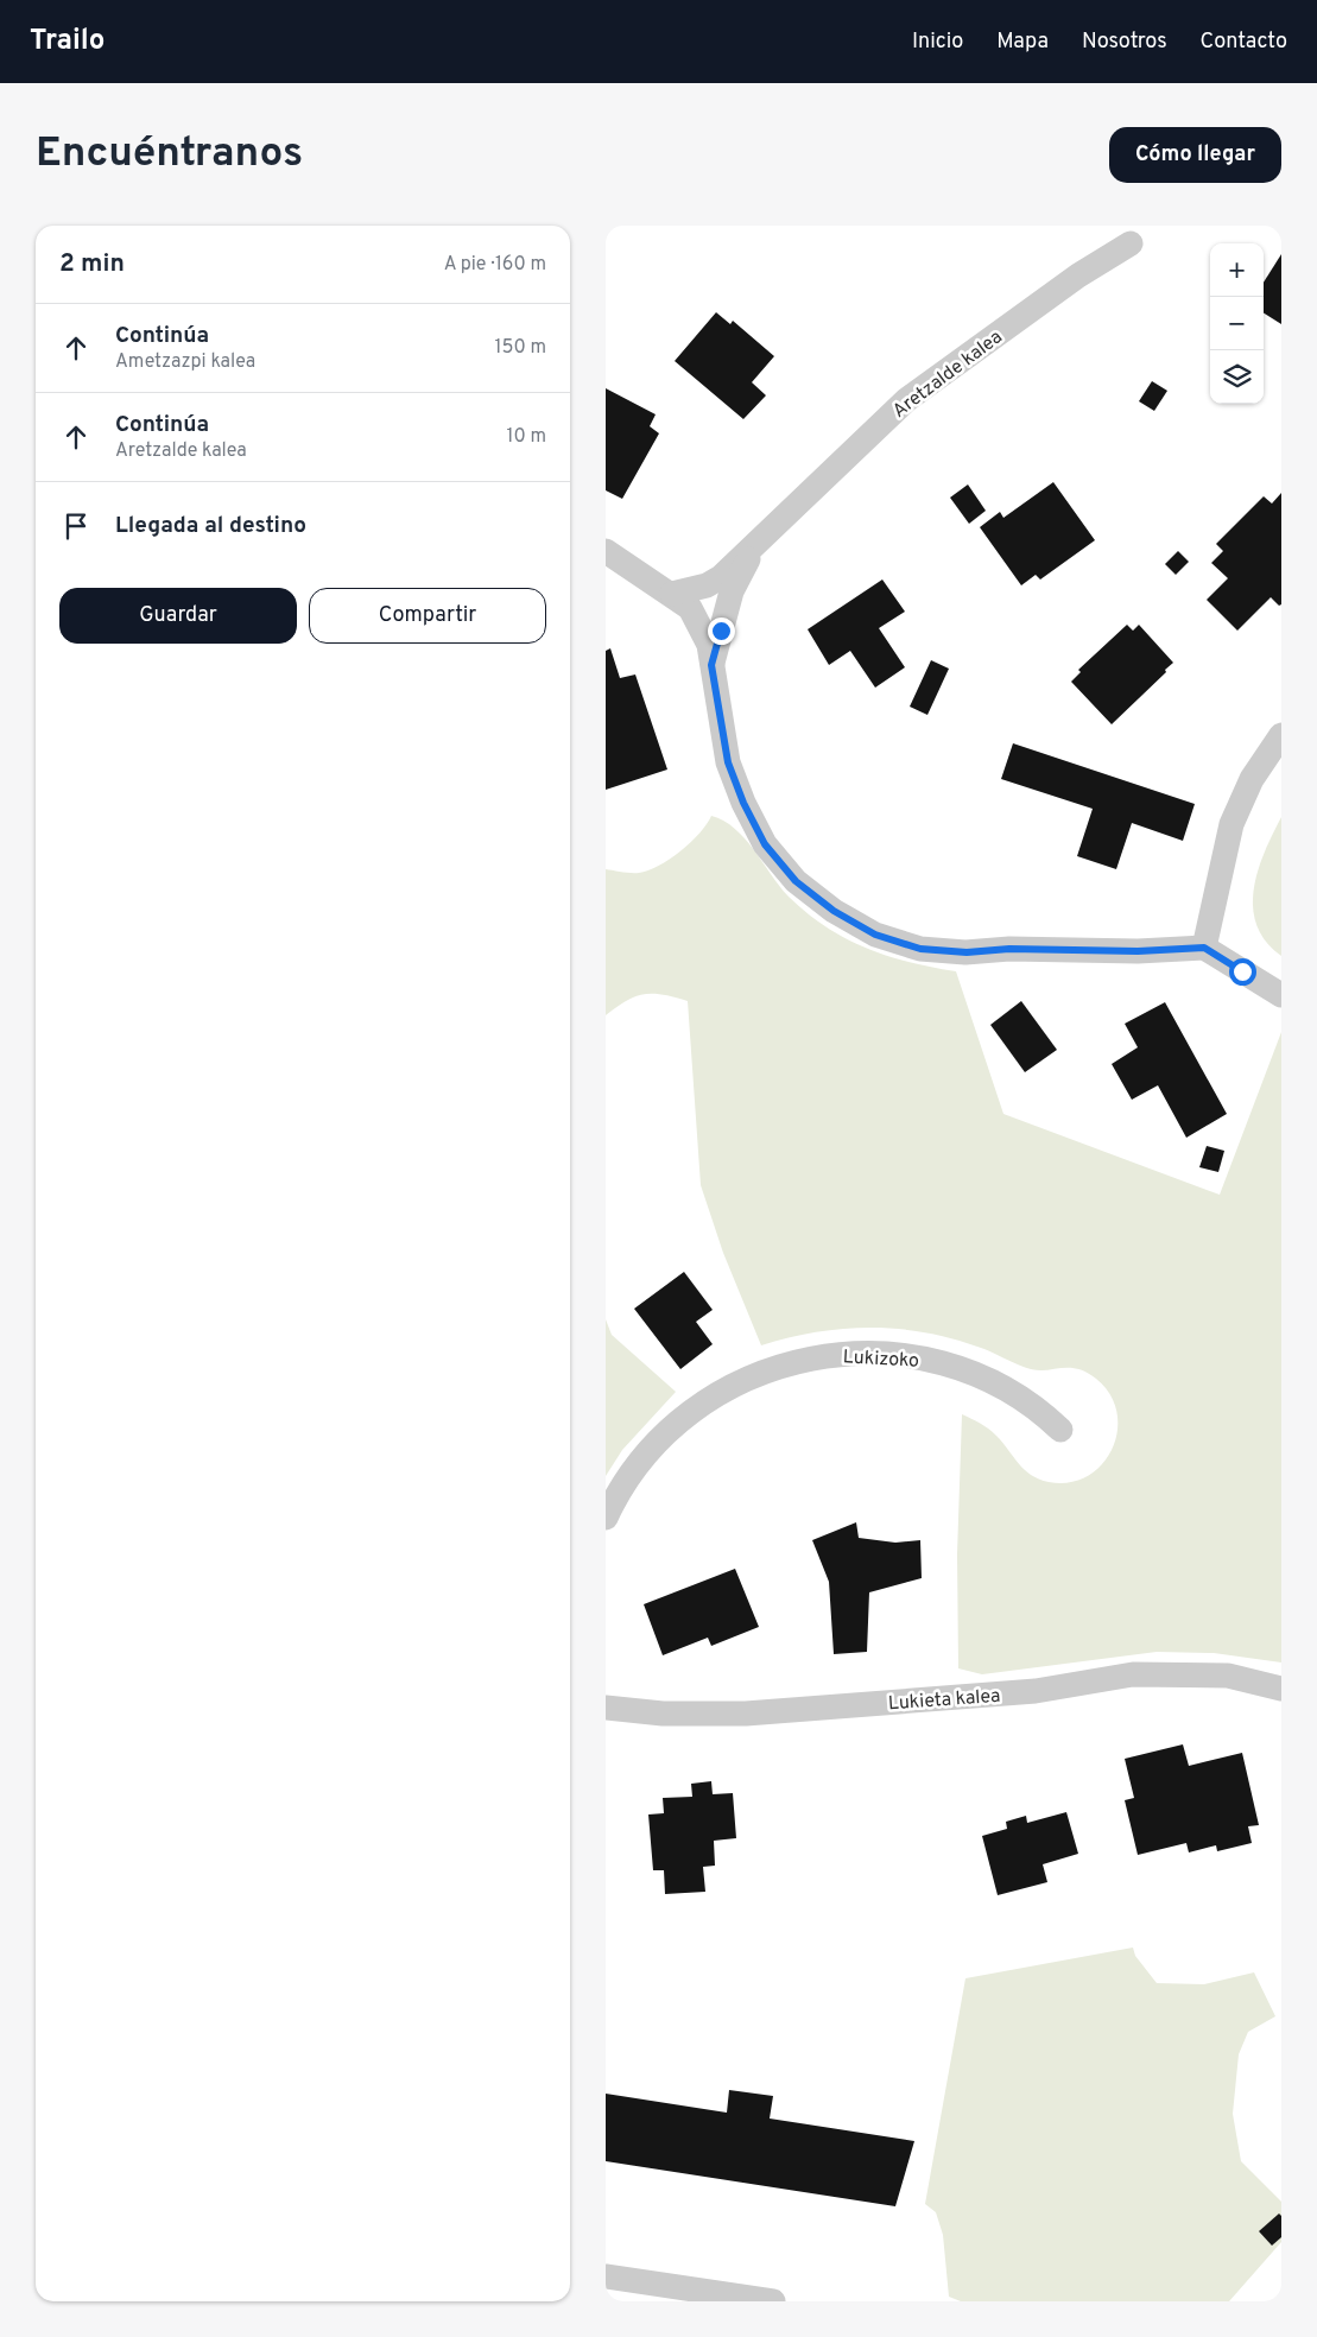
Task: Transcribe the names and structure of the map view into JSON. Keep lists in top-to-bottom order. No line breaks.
{"streets":{"street":["Aretzalde kalea","Lukizoko","Lukieta kalea"]},"page":{"header":"Trailo","nav":["Inicio","Mapa","Nosotros","Contacto"],"buttons":["Cómo llegar",["Guardar","Compartir"]],"title":"Encuéntranos","heading":["2 min","A pie · 160 m"],"map_buttons":["+","−"],"list":[["Continúa","Ametzazpi kalea","150 m"],["Continúa","Aretzalde kalea","10 m"],"Llegada al destino"]}}
